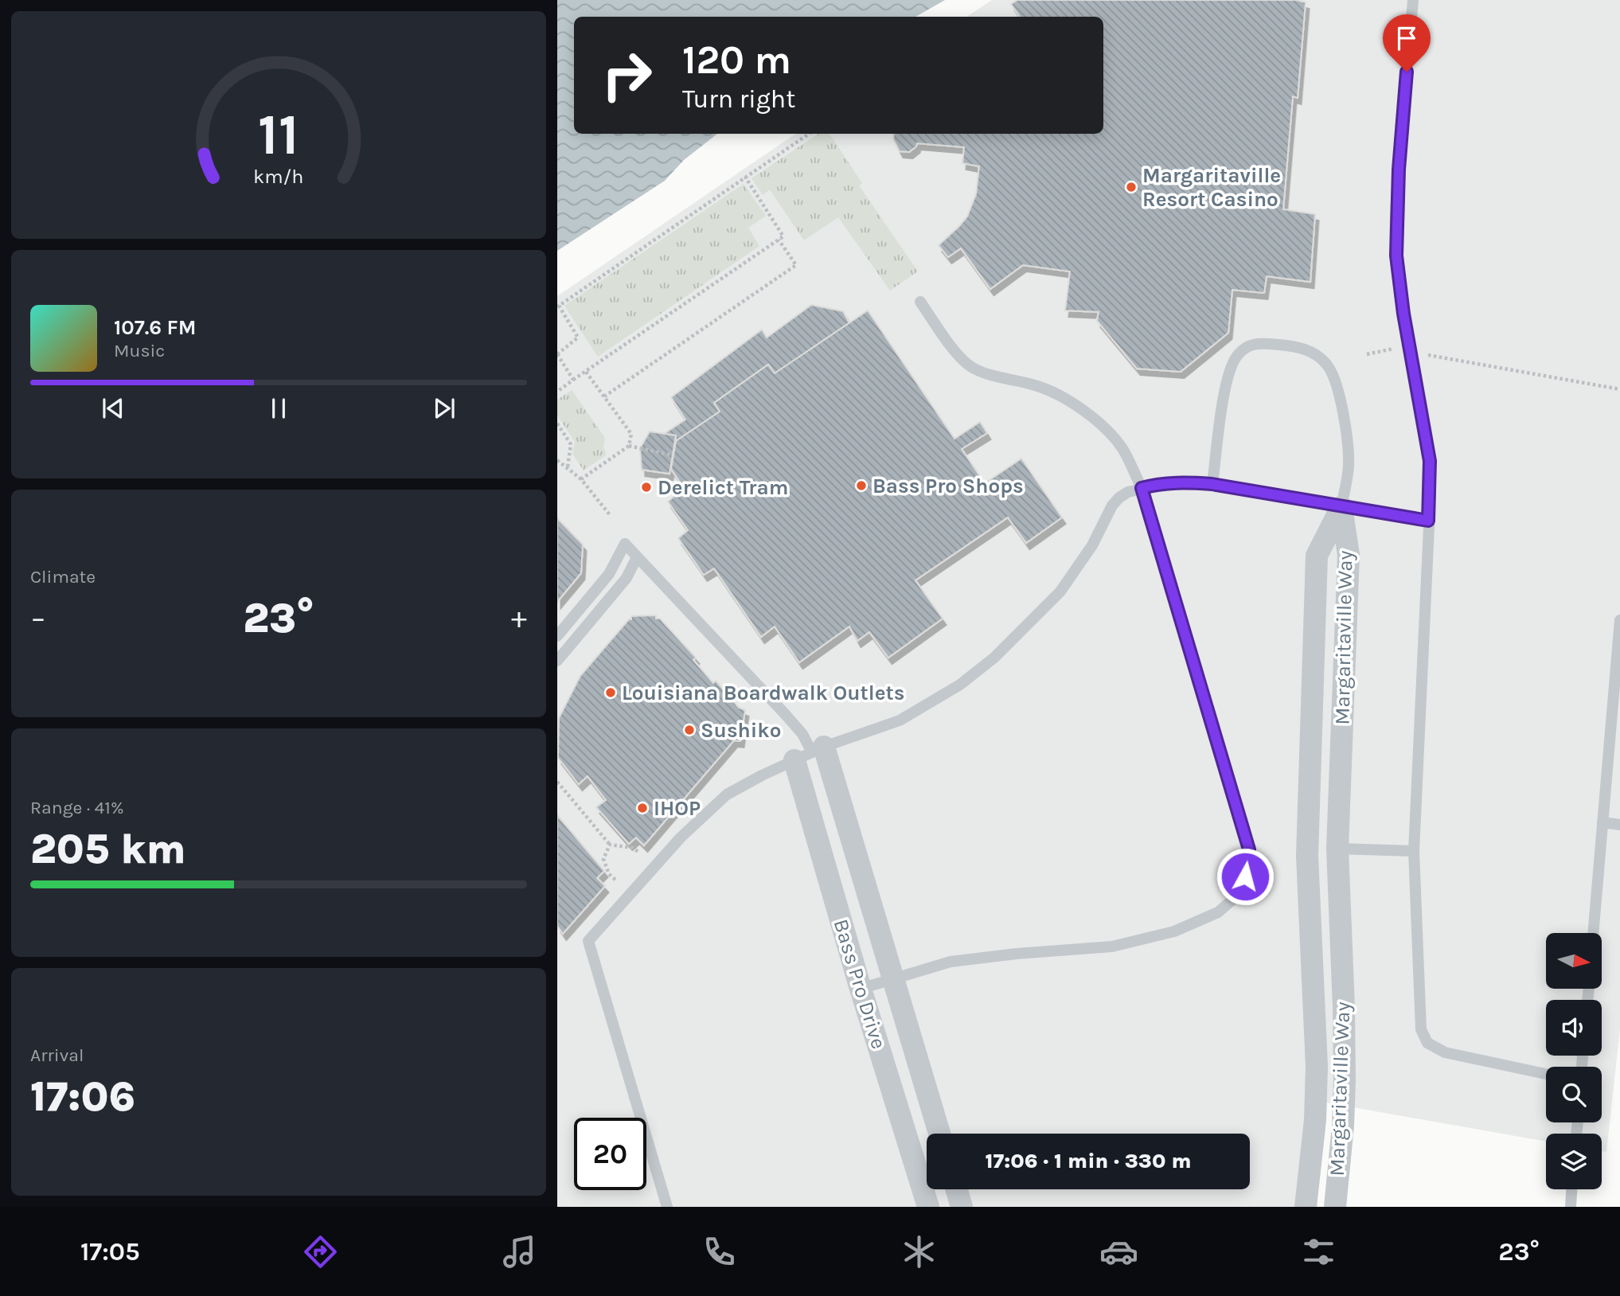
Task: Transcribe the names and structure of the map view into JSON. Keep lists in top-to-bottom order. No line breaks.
{"streets":{"street":["Margaritaville Way","Bass Pro Drive"]},"places":["Margaritaville Resort Casino","Bass Pro Shops","Derelict Tram","Louisiana Boardwalk Outlets","Sushiko","IHOP"],"north":"right","page":{"turn":["120 m","Turn right"],"song":["107.6 FM","Music"],"tile":["Climate",["Range · 41%","205 km"],["Arrival","17:06"]],"heat":["−","23°","+"],"limit":"20","trip":"17:06 · 1 min · 330 m","tabs":["17:05","23°"],"gauge":["11","km/h"]}}
